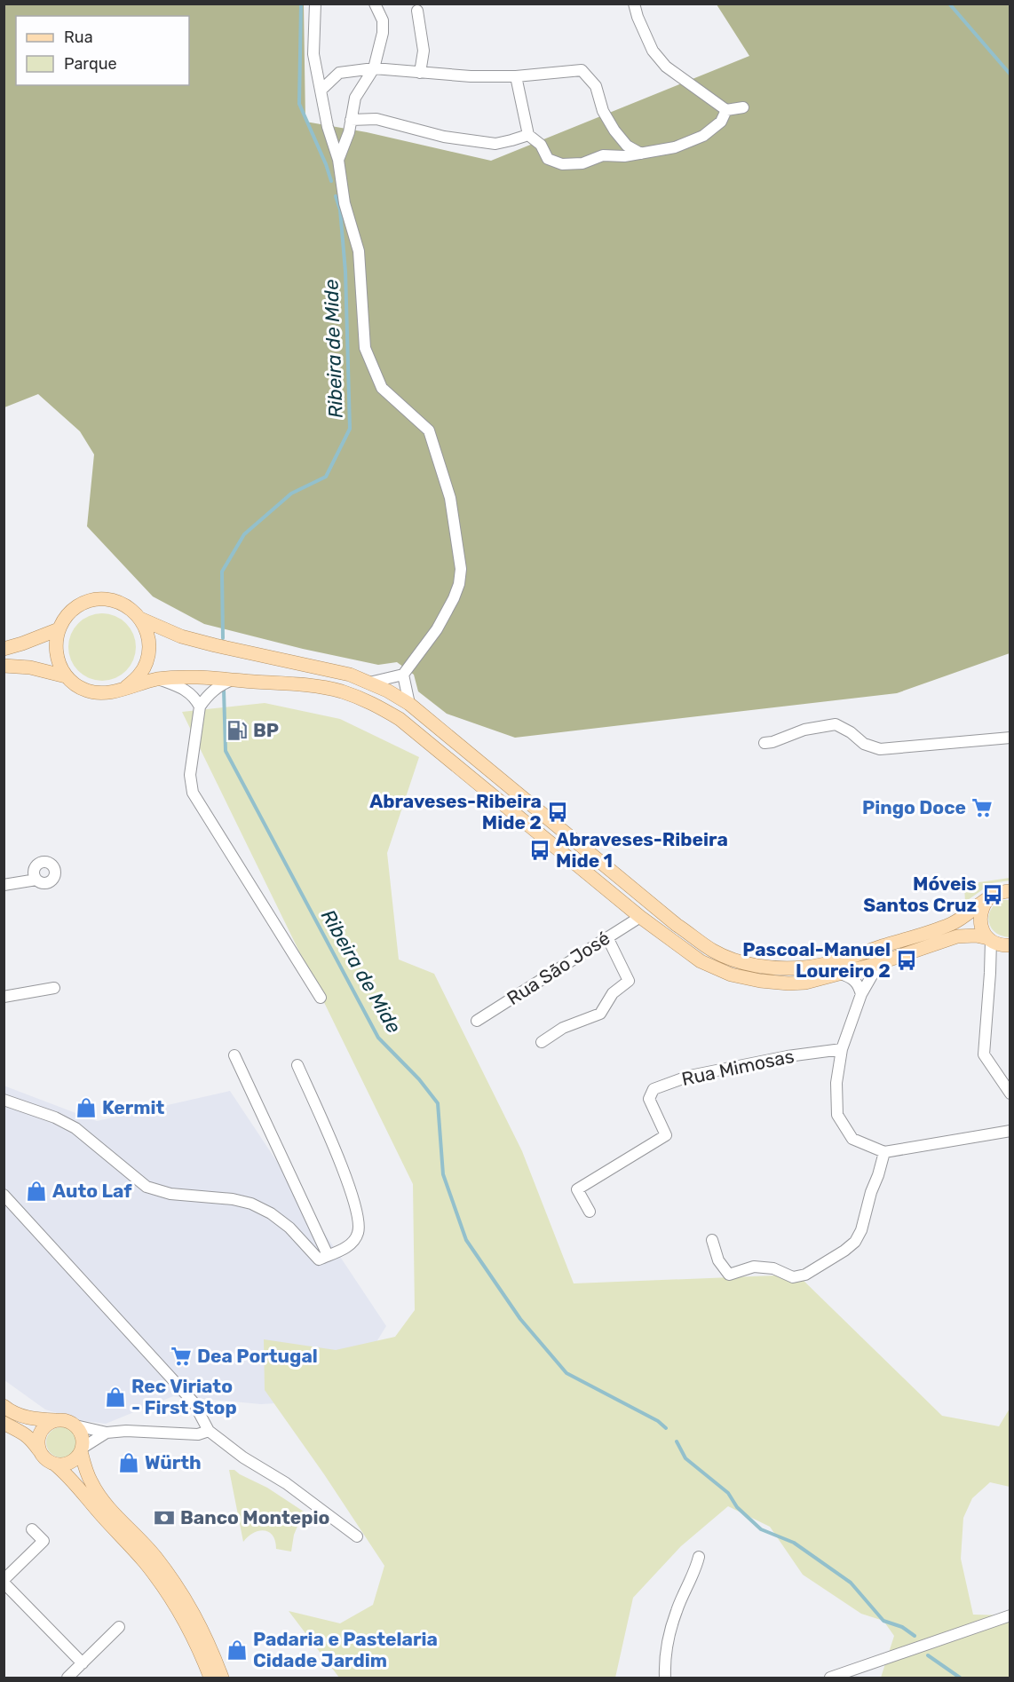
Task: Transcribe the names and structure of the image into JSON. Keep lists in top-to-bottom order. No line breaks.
{"streets":{"street":["Rua São José","Rua Mimosas"]},"water":["Ribeira de Mide"],"places":{"fuel station":["BP"],"supermarket":["Pingo Doce","Dea Portugal"],"bus stop":["Abraveses-Ribeira Mide 2","Abraveses-Ribeira Mide 1","Móveis Santos Cruz","Pascoal-Manuel Loureiro 2"],"shop":["Kermit","Auto Laf","Rec Viriato - First Stop","Würth","Padaria e Pastelaria Cidade Jardim"],"bank":["Banco Montepio"]},"legend":["Rua","Parque"]}
